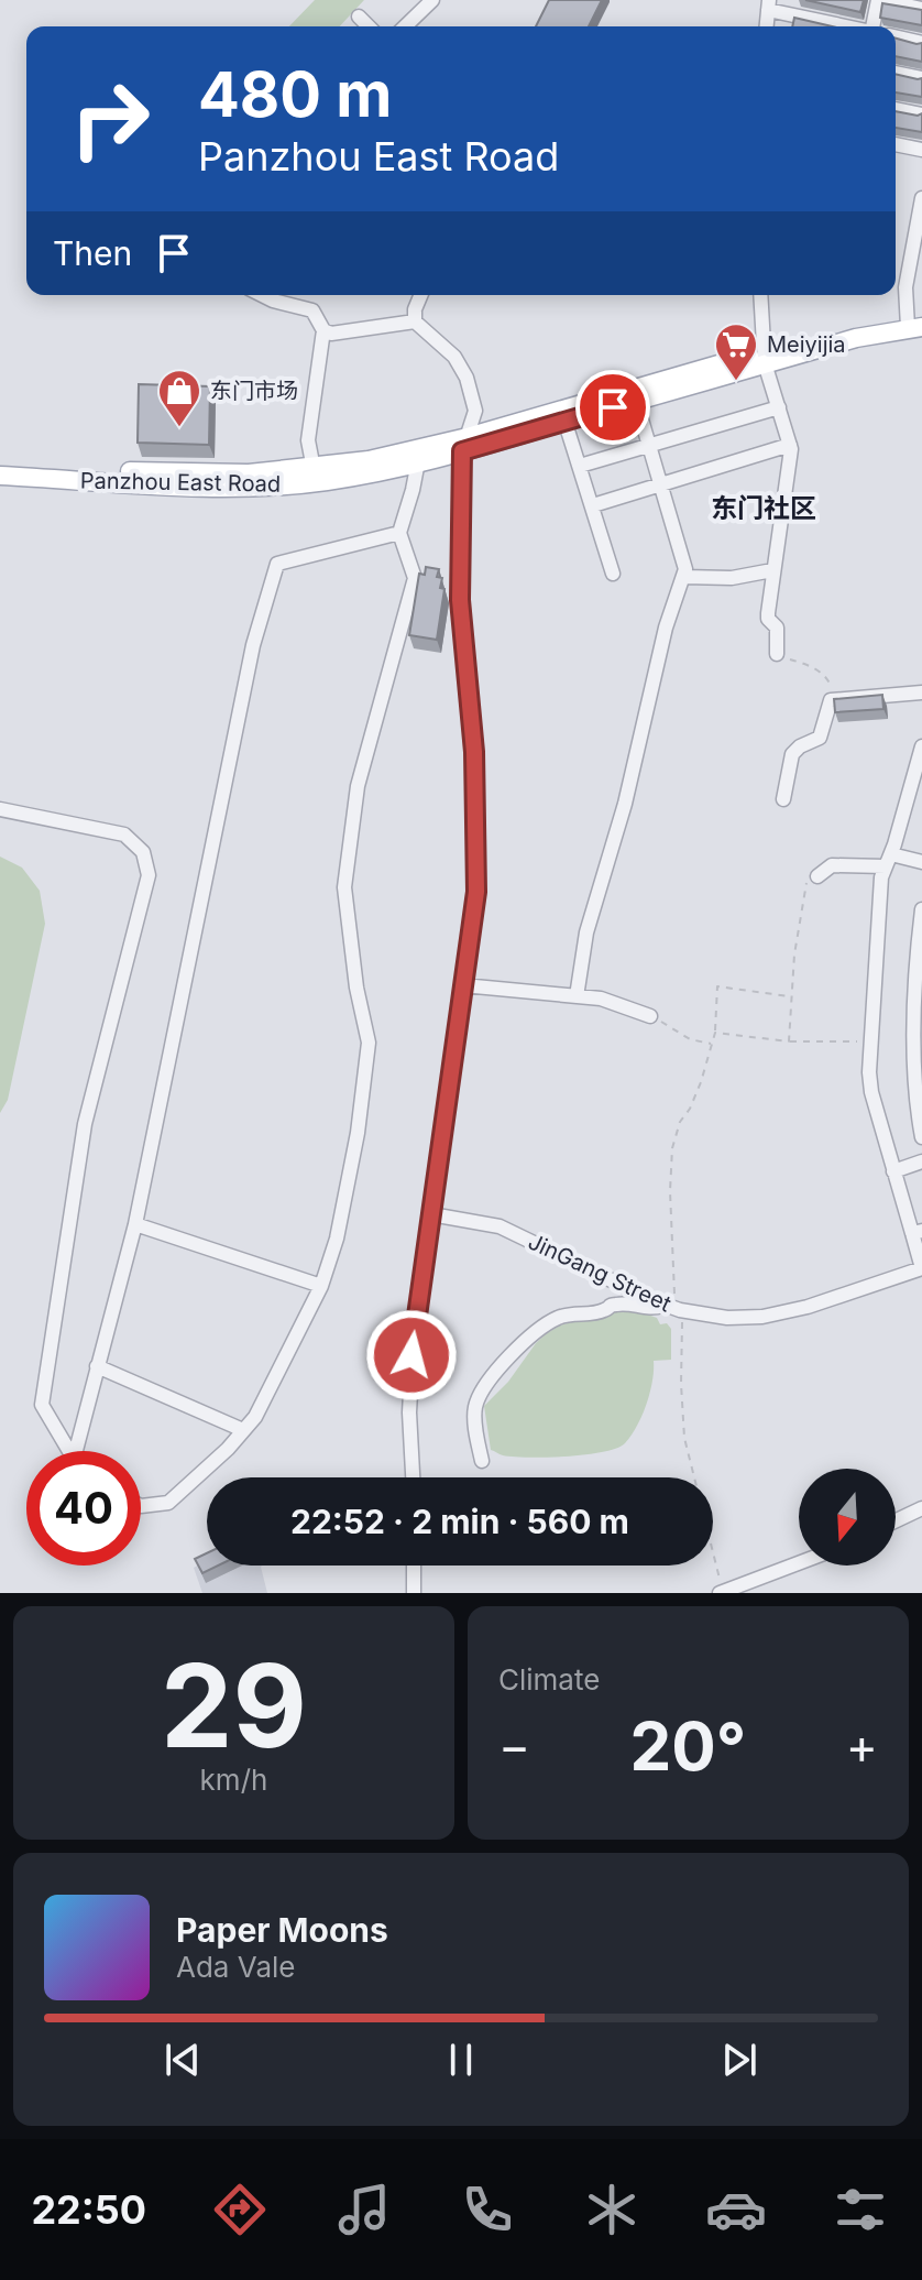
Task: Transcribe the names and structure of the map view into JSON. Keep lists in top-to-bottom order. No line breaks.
{"streets":{"main road":["Panzhou East Road"],"street":["JinGang Street"]},"districts":["东门社区"],"places":{"supermarket":["Meiyijia"],"shop":["东门市场"]},"north":"bottom","page":{"turn":["480 m","Panzhou East Road"],"then":"Then","limit":"40","trip":"22:52 · 2 min · 560 m","tile":[["29","km/h"],"Climate"],"heat":["−","20°","+"],"song":["Paper Moons","Ada Vale"],"tabs":"22:50"}}
